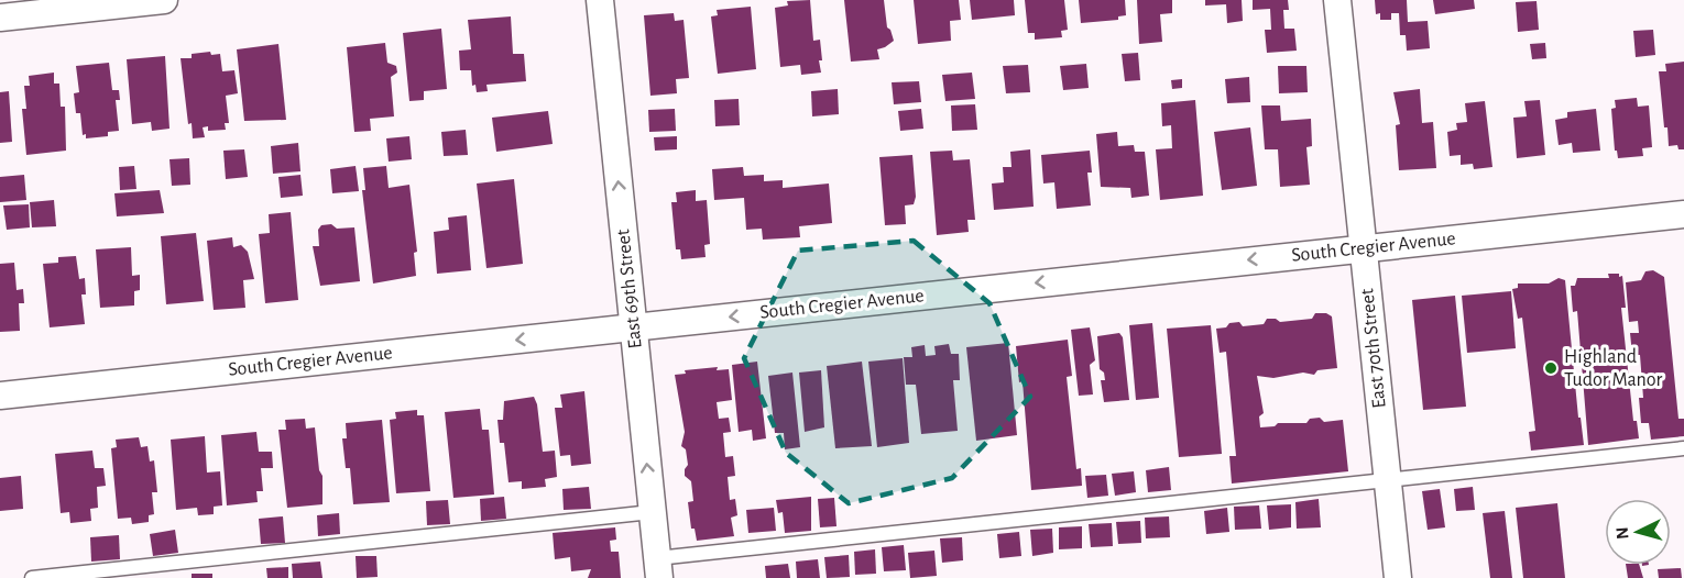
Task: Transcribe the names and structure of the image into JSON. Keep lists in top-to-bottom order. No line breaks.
{"streets":{"street":["South Cregier Avenue","East 69th Street","East 70th Street"]},"crossings":[["South Cregier Avenue","East 69th Street"],["South Cregier Avenue","East 70th Street"]],"one_way":["South Cregier Avenue","East 69th Street"],"places":["Highland Tudor Manor"],"north":"left"}
